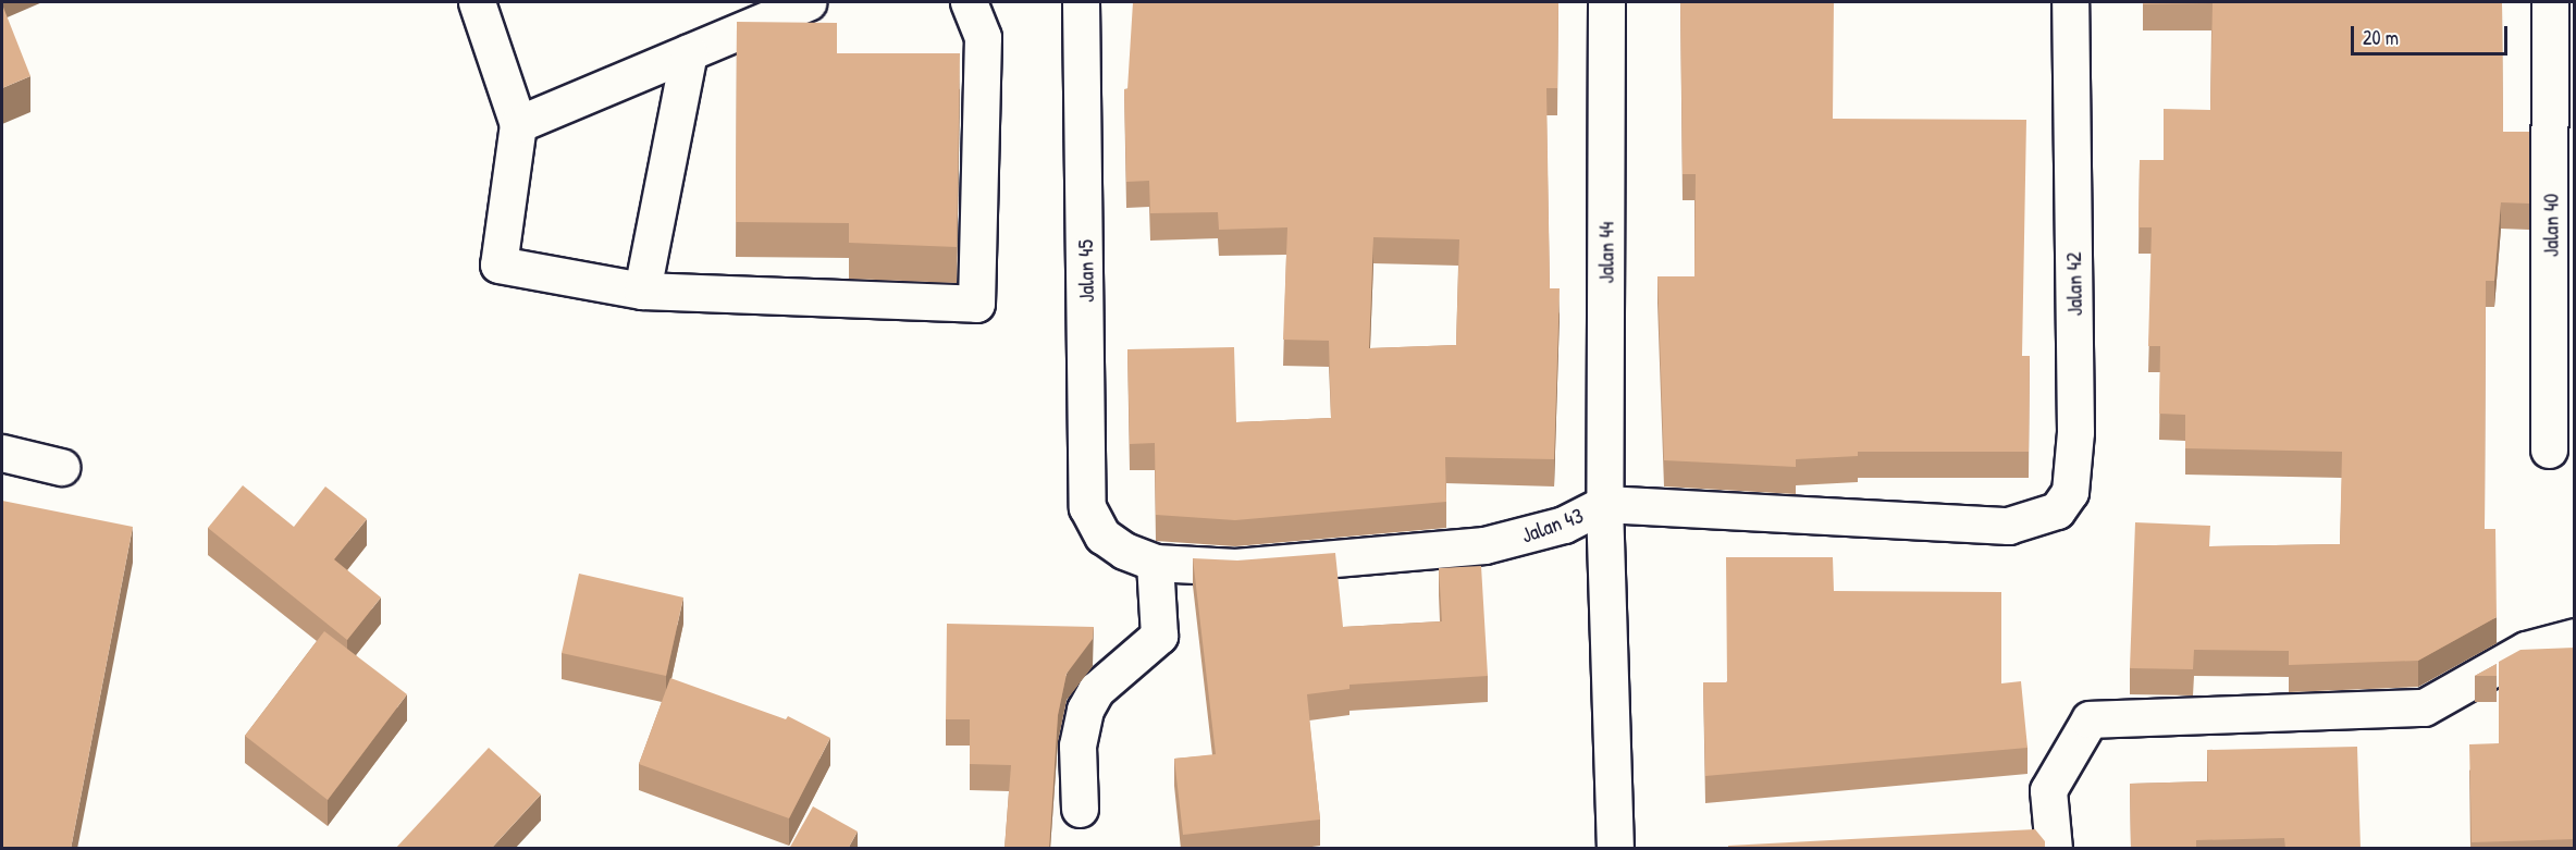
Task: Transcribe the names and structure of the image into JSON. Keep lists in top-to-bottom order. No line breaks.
{"streets":{"street":["Jalan 40","Jalan 44","Jalan 45","Jalan 42","Jalan 43"]},"crossings":[["Jalan 44","Jalan 43"],["Jalan 45","Jalan 43"],["Jalan 42","Jalan 43"]],"scale_bar":"20 m"}
